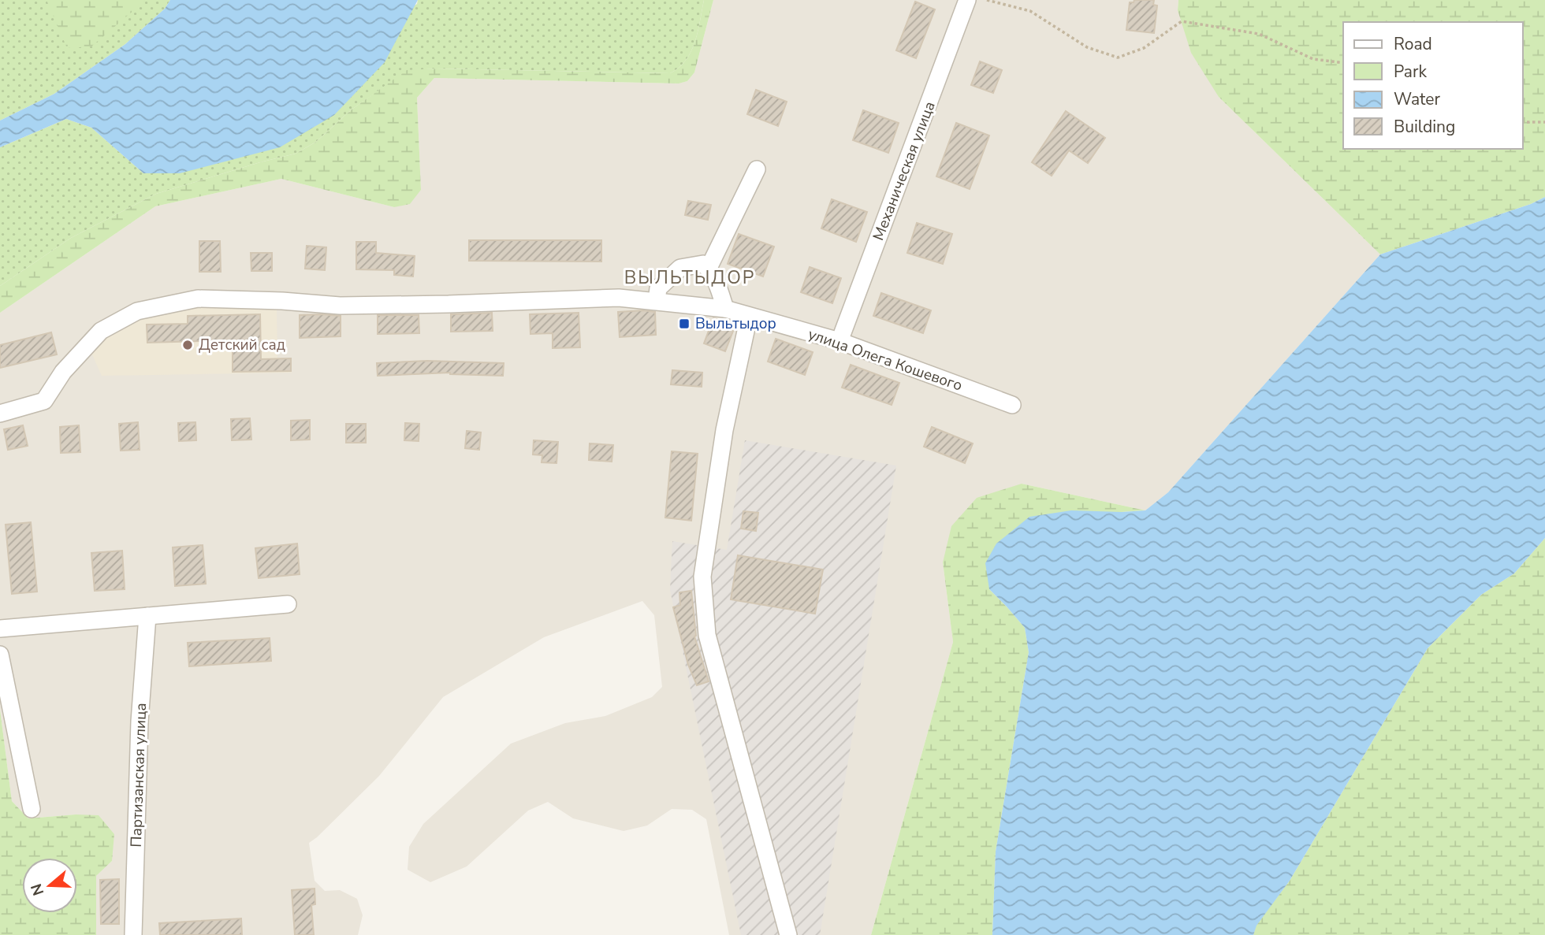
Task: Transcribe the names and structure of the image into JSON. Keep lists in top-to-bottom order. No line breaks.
{"streets":{"street":["Механическая улица","улица Олега Кошевого","Партизанская улица"]},"crossings":[["Механическая улица","улица Олега Кошевого"]],"districts":["ВЫЛЬТЫДОР"],"places":{"transit":["Выльтыдор"],"other":["Детский сад"]},"legend":["Road","Park","Water","Building"],"north":"left"}
